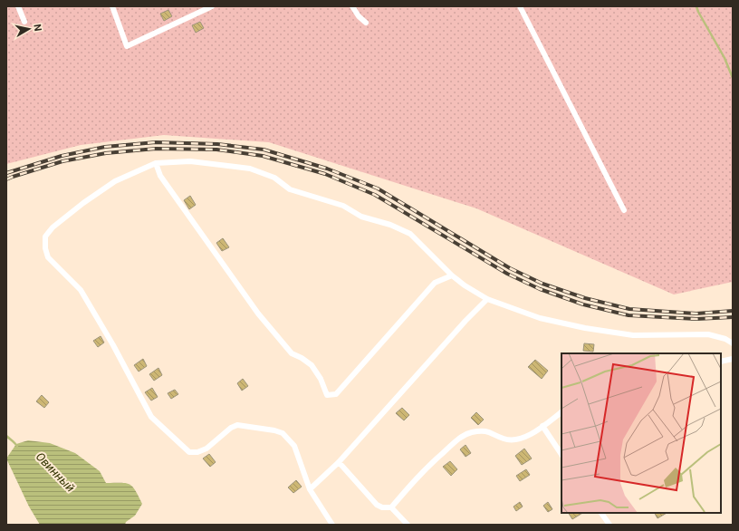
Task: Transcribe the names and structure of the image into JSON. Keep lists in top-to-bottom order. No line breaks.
{"water":["Овинный"],"north":"right"}
